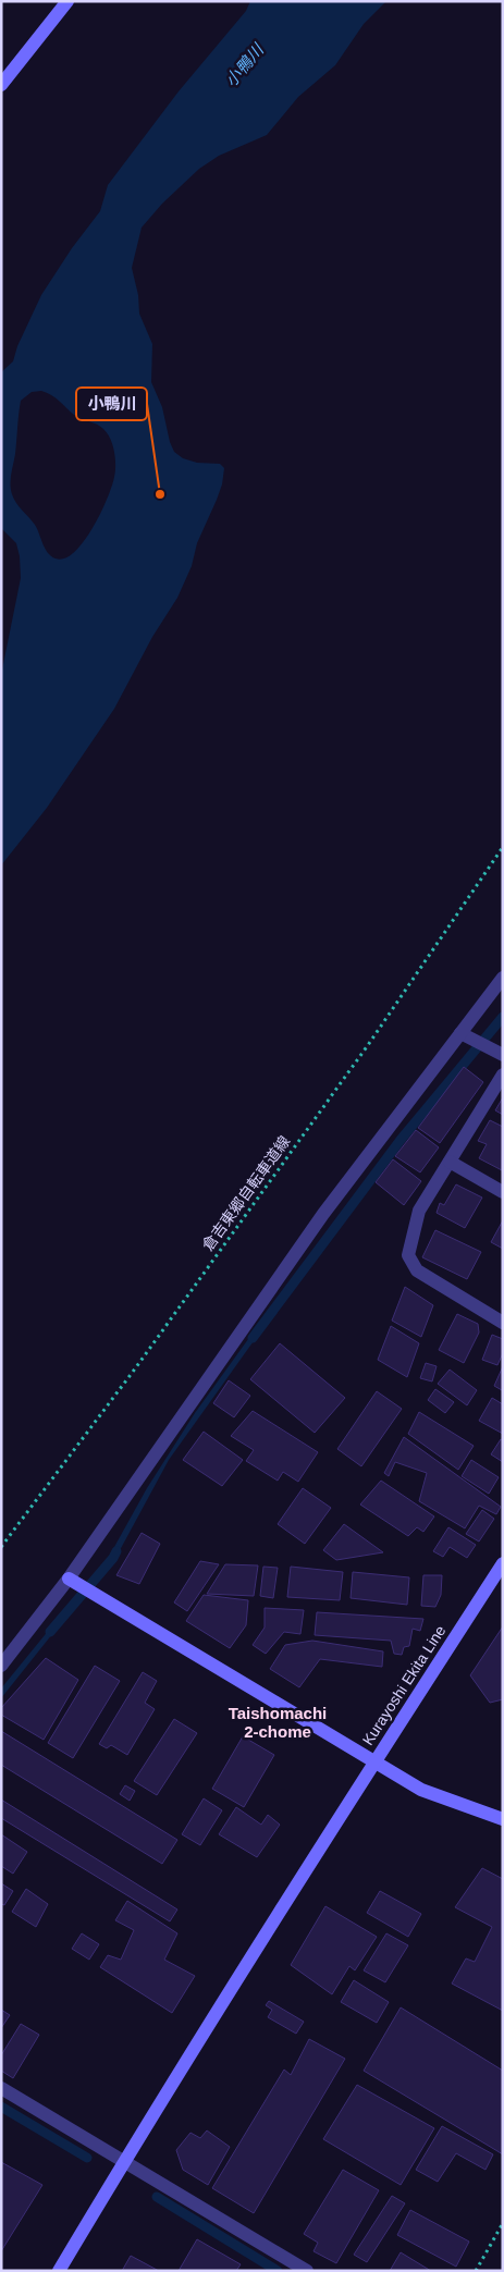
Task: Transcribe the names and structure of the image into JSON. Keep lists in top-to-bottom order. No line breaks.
{"streets":{"street":["Kurayoshi Ekita Line"],"path":["倉吉東郷自転車道線"]},"districts":["Taishomachi 2-chome"],"water":["小鴨川"],"places":["小鴨川"]}
